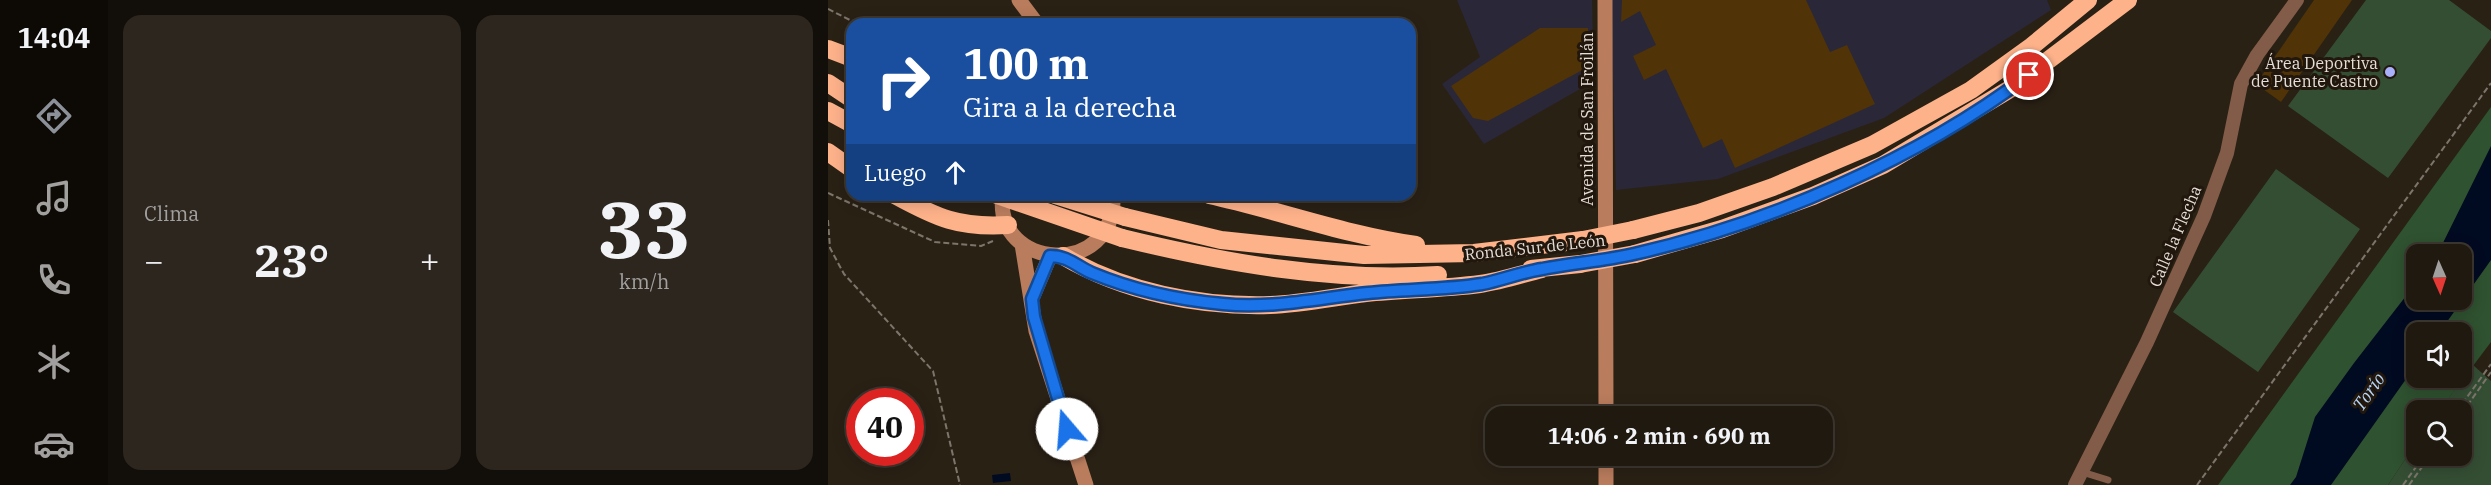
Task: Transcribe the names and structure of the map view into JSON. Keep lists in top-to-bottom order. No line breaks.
{"streets":{"highway":["Ronda Sur de León"],"street":["Avenida de San Froilán","Calle la Flecha"]},"water":["Torío"],"places":["Área Deportiva de Puente Castro"],"north":"bottom","page":{"tabs":"14:04","tile":["Clima",["33","km/h"]],"turn":["100 m","Gira a la derecha"],"then":"Luego","heat":["−","23°","+"],"limit":"40","trip":"14:06 · 2 min · 690 m"}}
